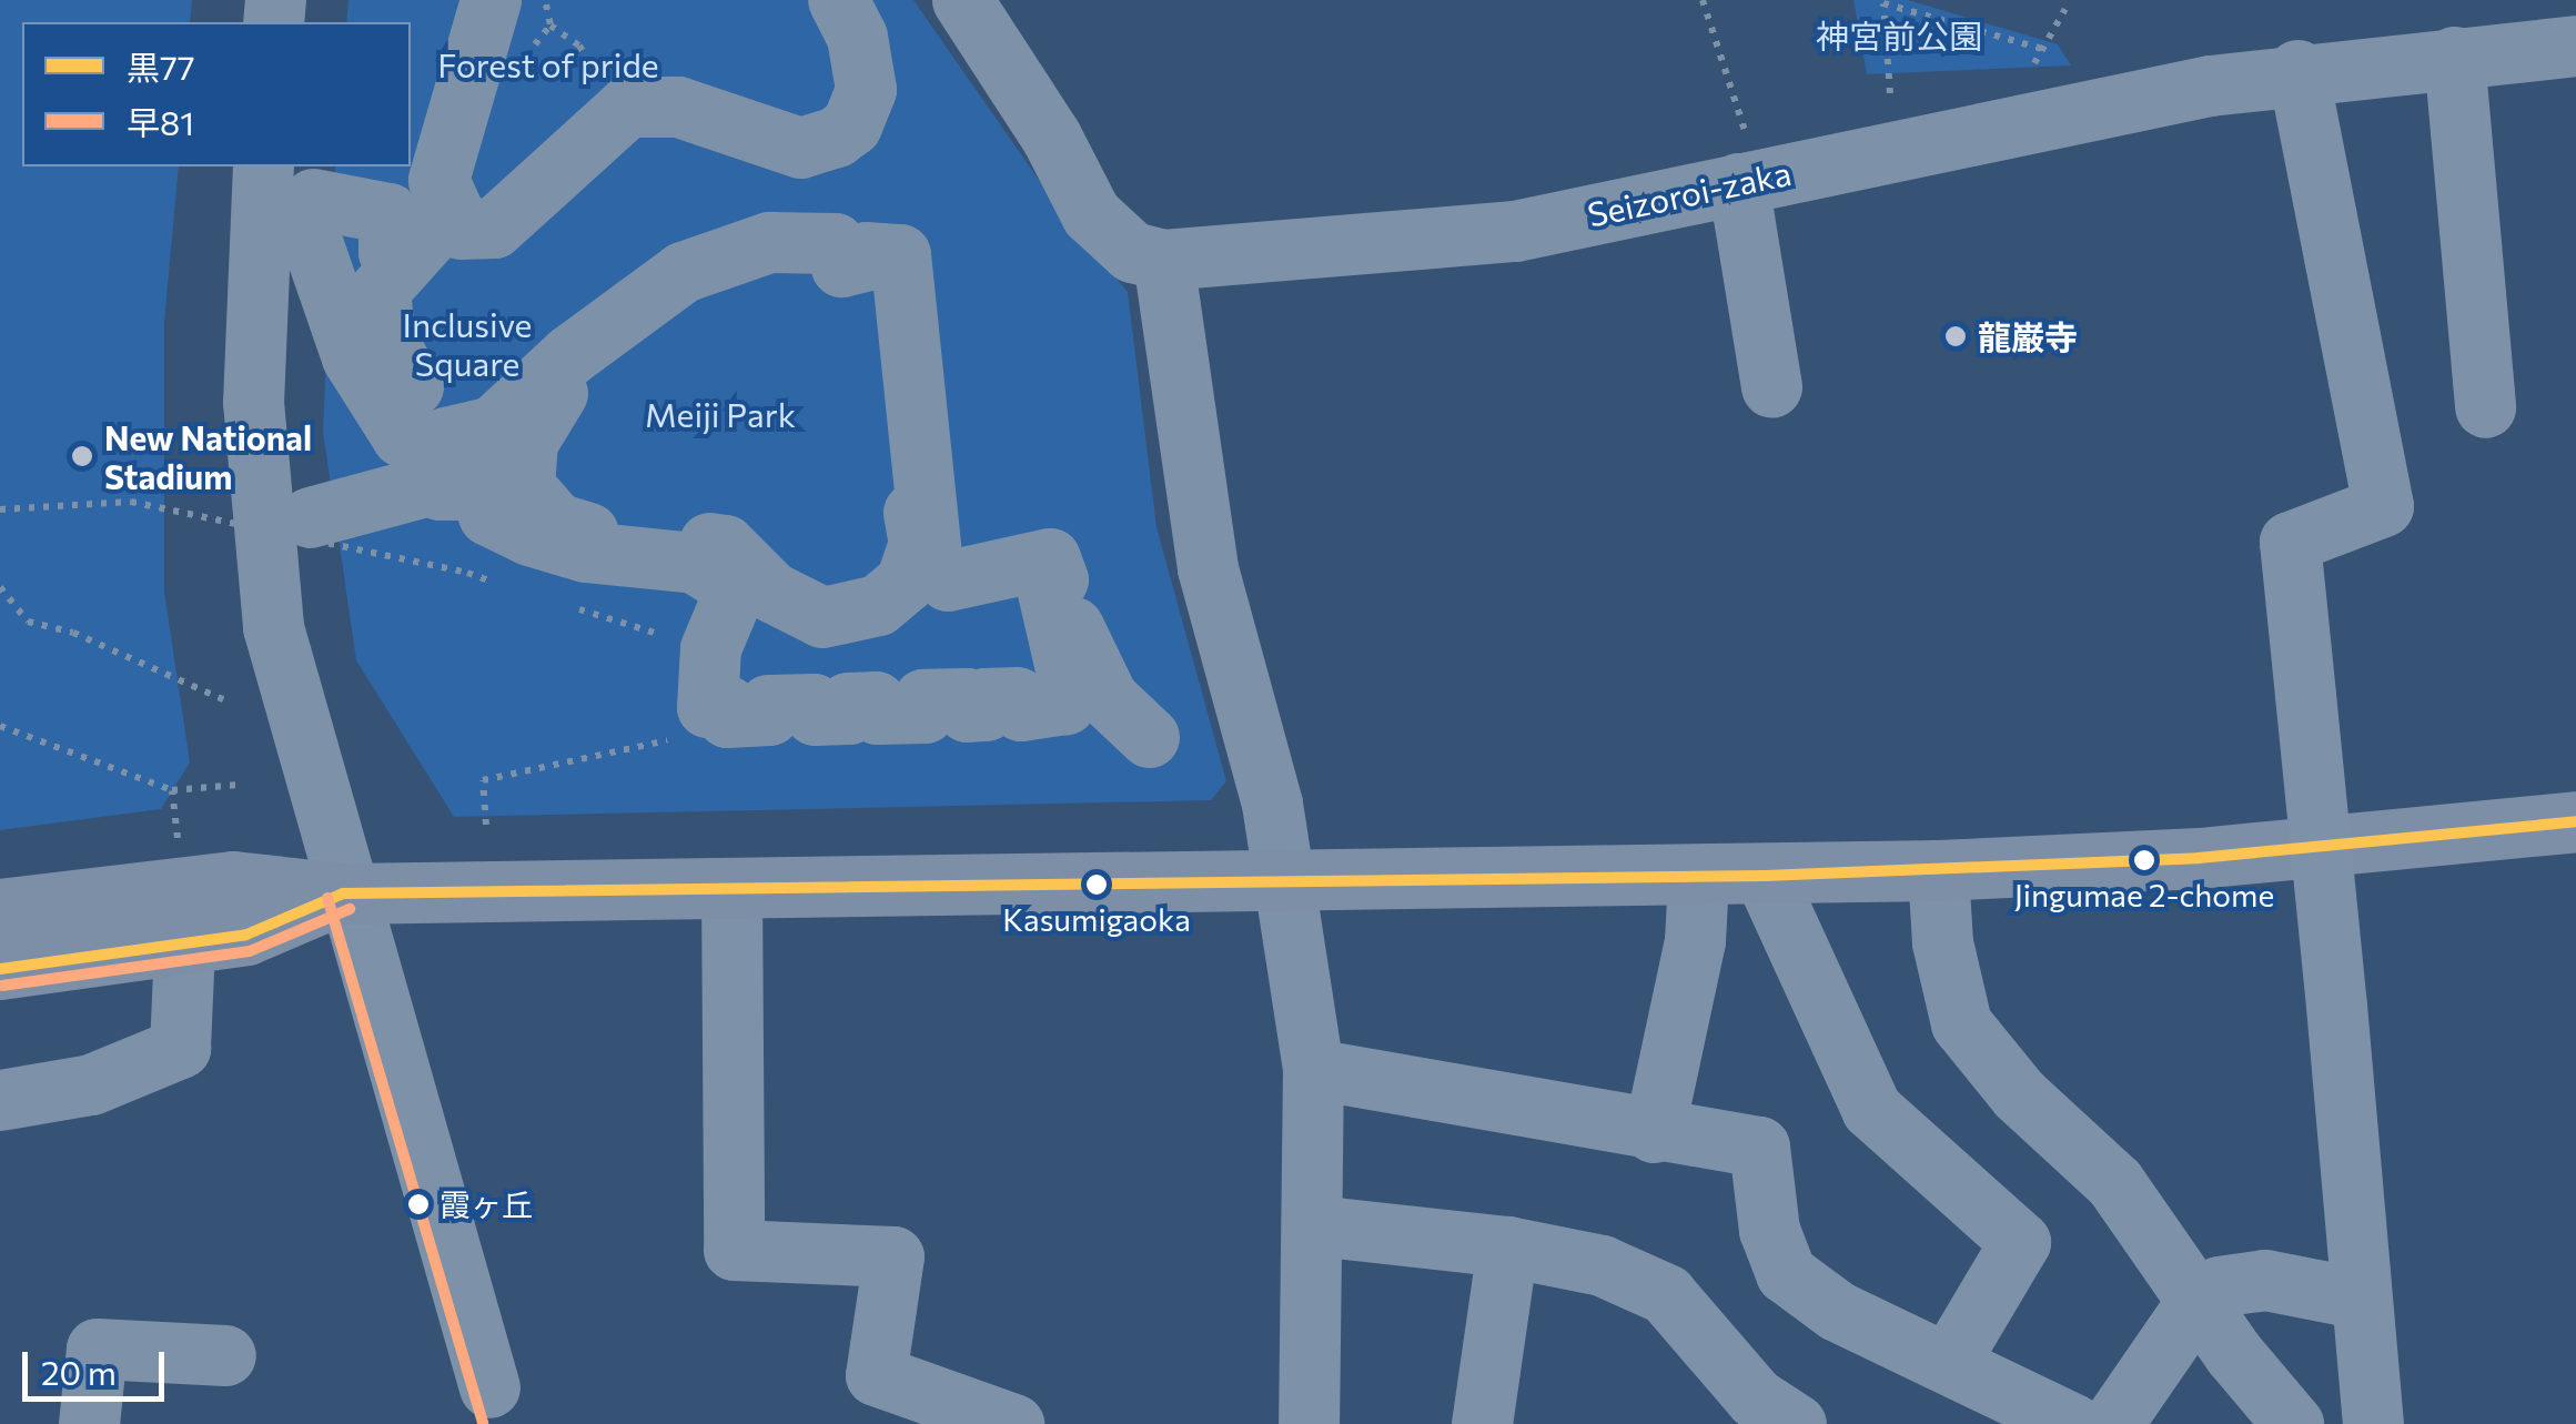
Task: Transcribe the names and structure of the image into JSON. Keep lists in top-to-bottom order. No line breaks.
{"streets":{"street":["Seizoroi-zaka"]},"parks":["神宮前公園","Forest of pride","Inclusive Square","Meiji Park"],"places":["龍巌寺","New National Stadium","Jingumae 2-chome","Kasumigaoka","霞ヶ丘"],"lines":["transit line 黒77","transit line 早81"],"legend":["黒77","早81"],"scale_bar":"20 m"}
